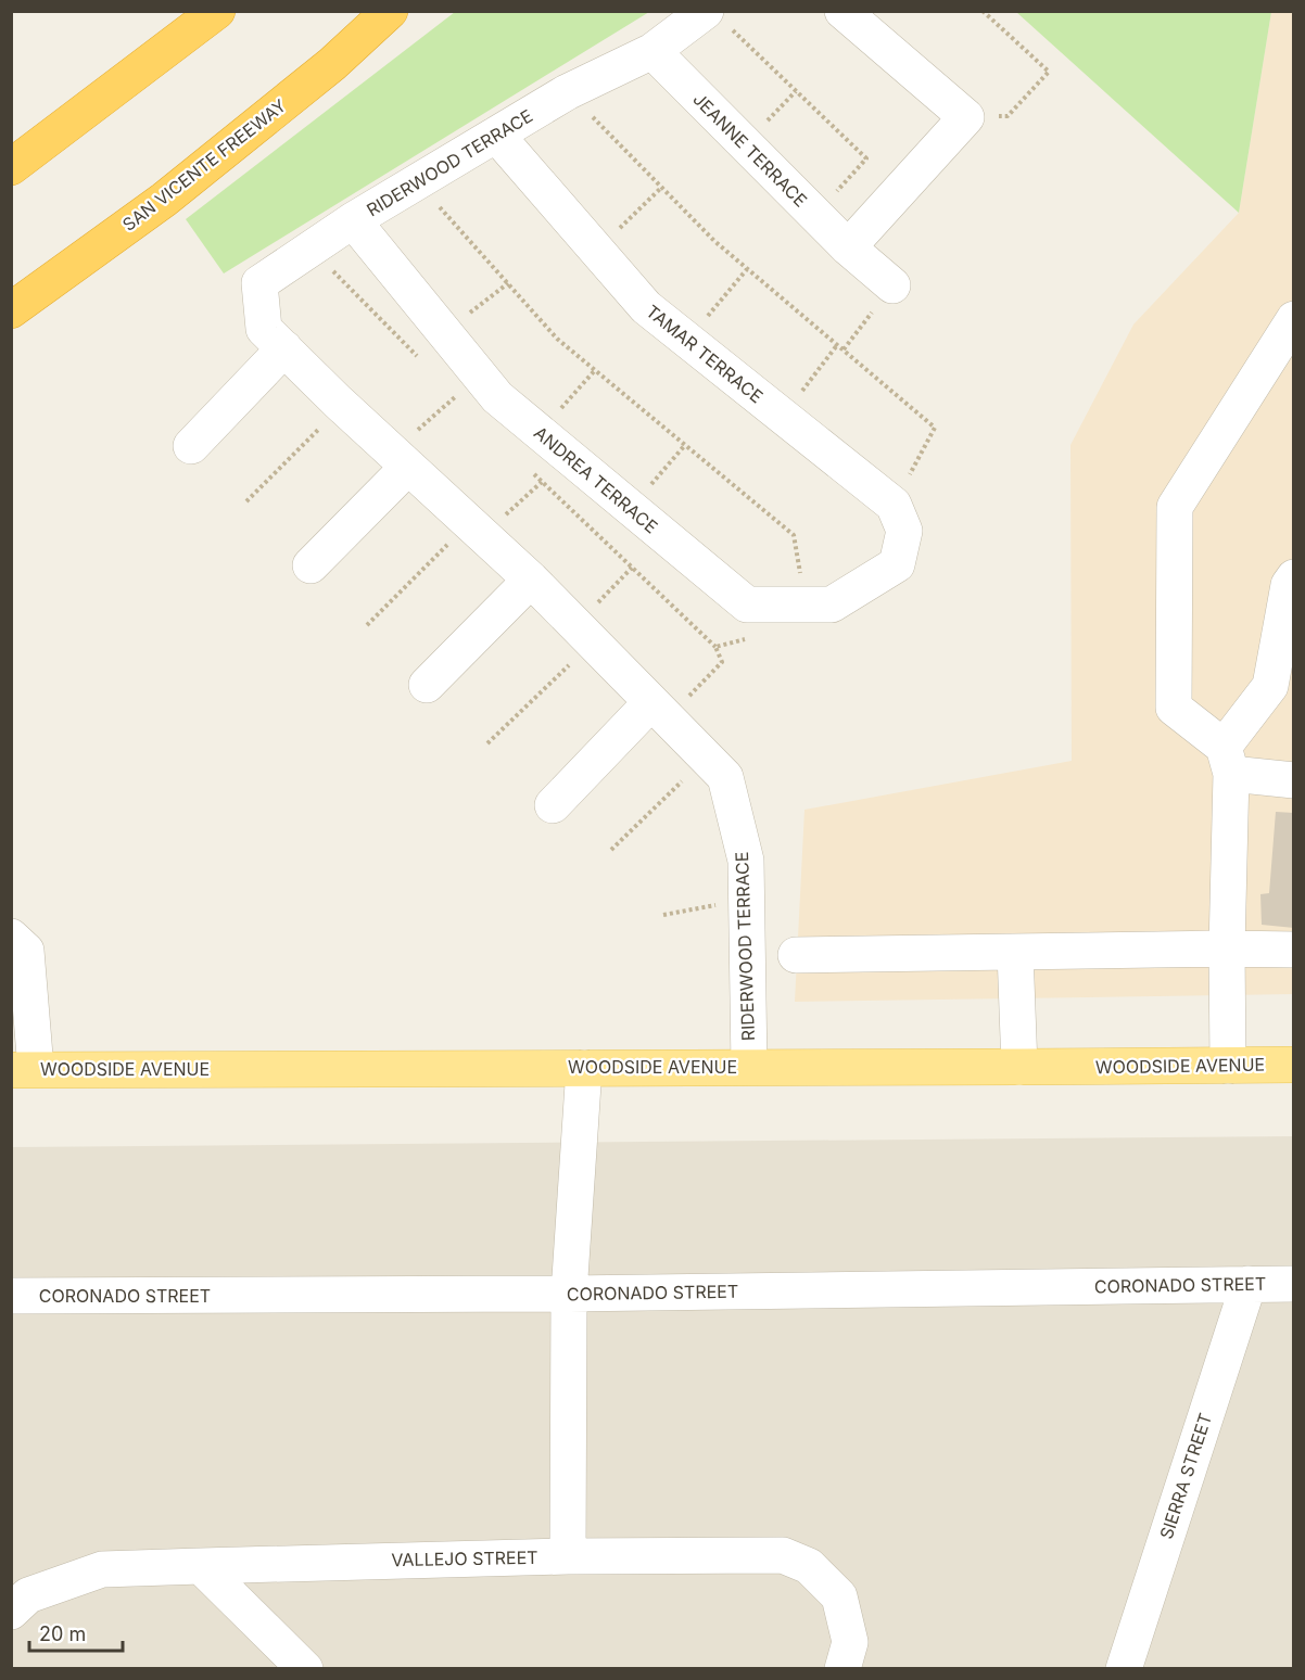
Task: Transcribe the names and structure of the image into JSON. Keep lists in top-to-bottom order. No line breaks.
{"streets":{"highway":["SAN VICENTE FREEWAY"],"main road":["WOODSIDE AVENUE"],"street":["JEANNE TERRACE","RIDERWOOD TERRACE","TAMAR TERRACE","ANDREA TERRACE","CORONADO STREET","SIERRA STREET","VALLEJO STREET"]},"crossings":[["JEANNE TERRACE","RIDERWOOD TERRACE"],["RIDERWOOD TERRACE","TAMAR TERRACE"],["RIDERWOOD TERRACE","ANDREA TERRACE"],["RIDERWOOD TERRACE","WOODSIDE AVENUE"],["TAMAR TERRACE","ANDREA TERRACE"],["CORONADO STREET","SIERRA STREET"]],"scale_bar":"20 m"}
